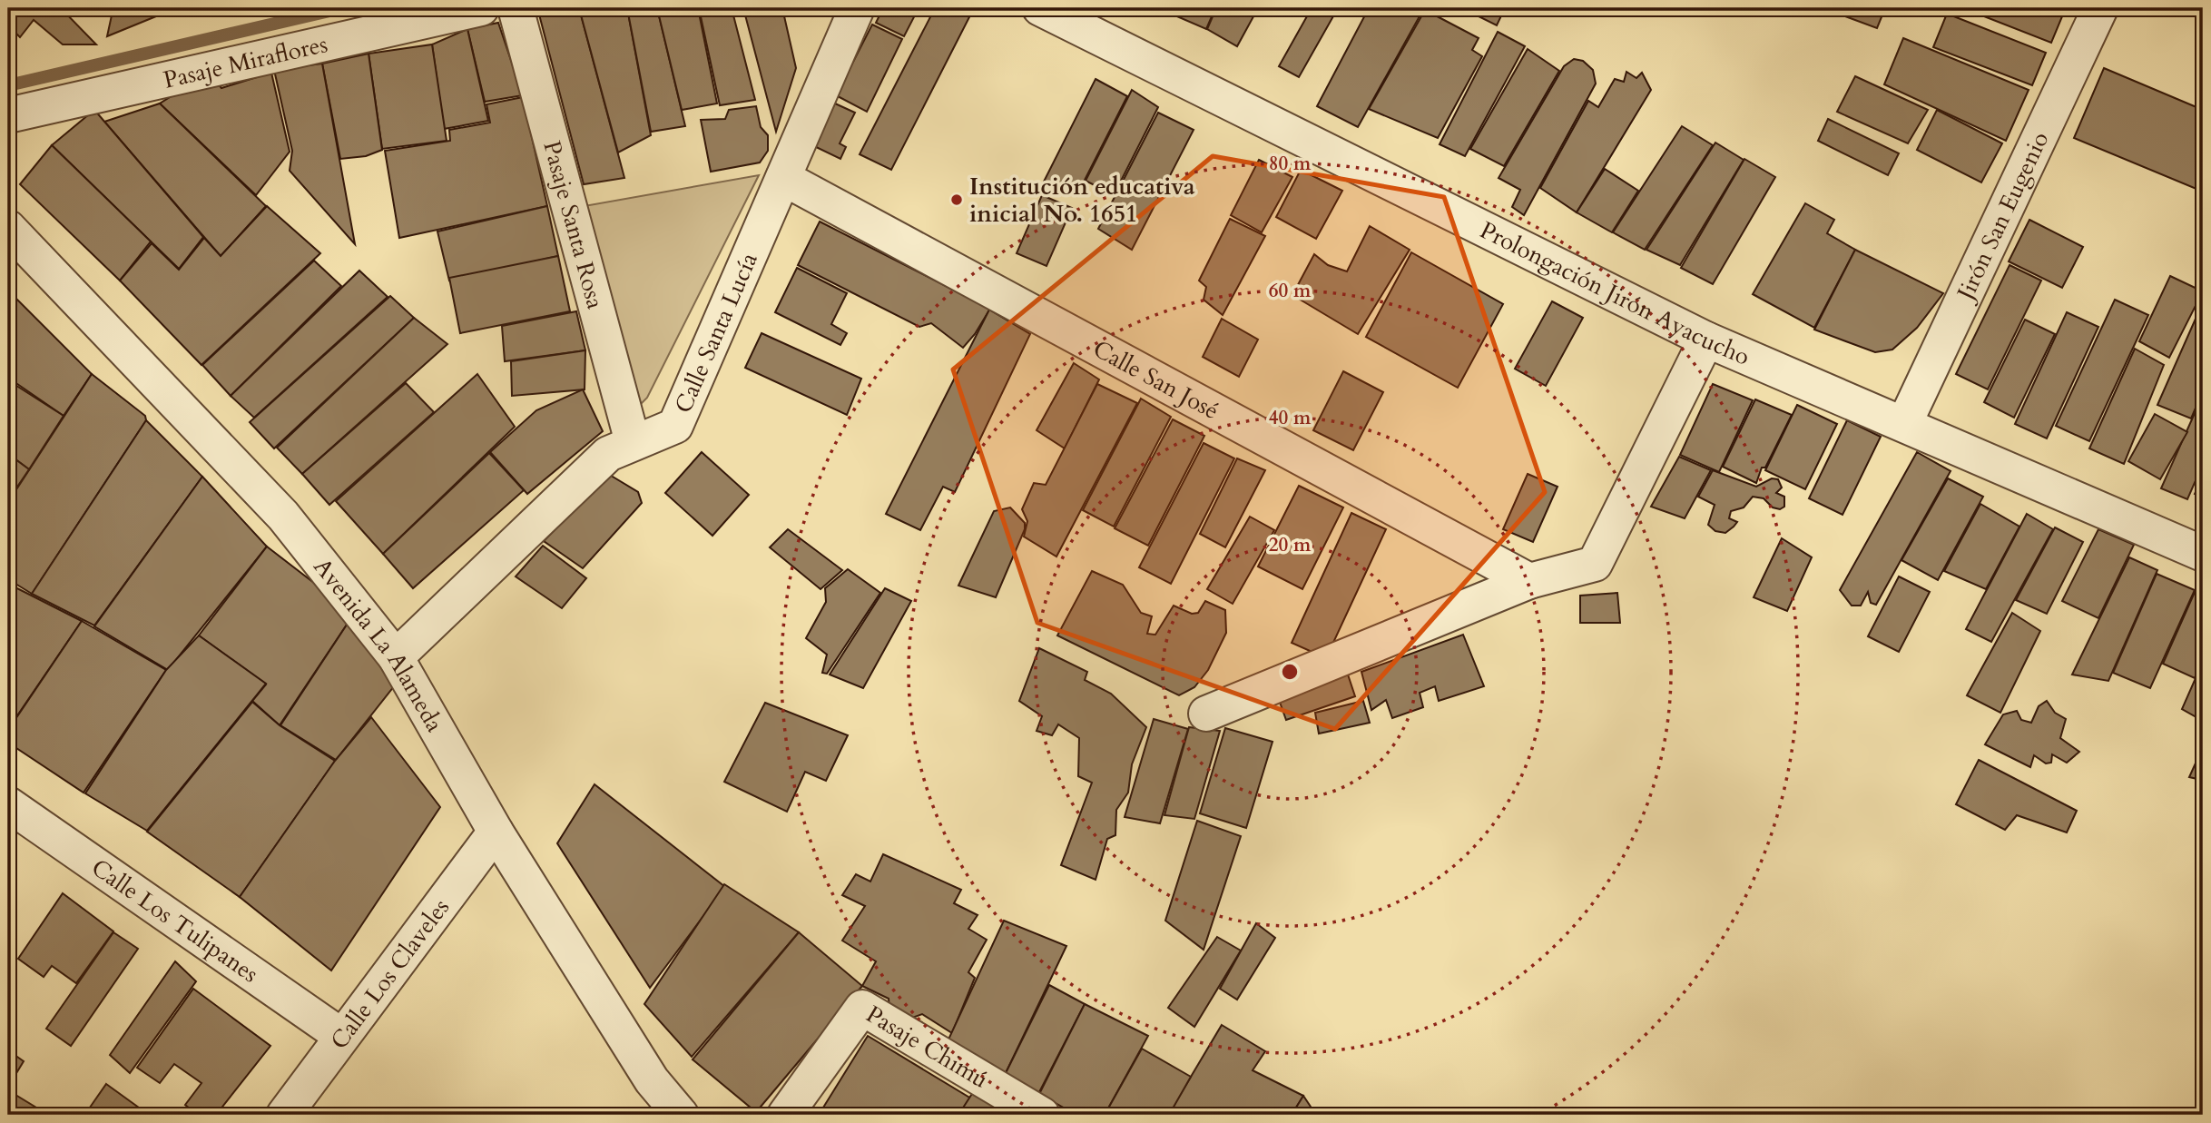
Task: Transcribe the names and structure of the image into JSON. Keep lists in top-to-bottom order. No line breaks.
{"streets":{"street":["Pasaje Miraflores","Jirón San Eugenio","Pasaje Santa Rosa","Prolongación Jirón Ayacucho","Calle Santa Lucía","Calle San José","Avenida La Alameda","Calle Los Tulipanes","Calle Los Claveles","Pasaje Chimú"]},"crossings":[["Jirón San Eugenio","Prolongación Jirón Ayacucho"],["Pasaje Santa Rosa","Calle Santa Lucía"],["Calle Santa Lucía","Calle San José"],["Calle Santa Lucía","Avenida La Alameda"],["Avenida La Alameda","Calle Los Claveles"],["Calle Los Tulipanes","Calle Los Claveles"]],"places":["Institución educativa inicial No. 1651"],"rings":["80 m","60 m","40 m","20 m"]}
